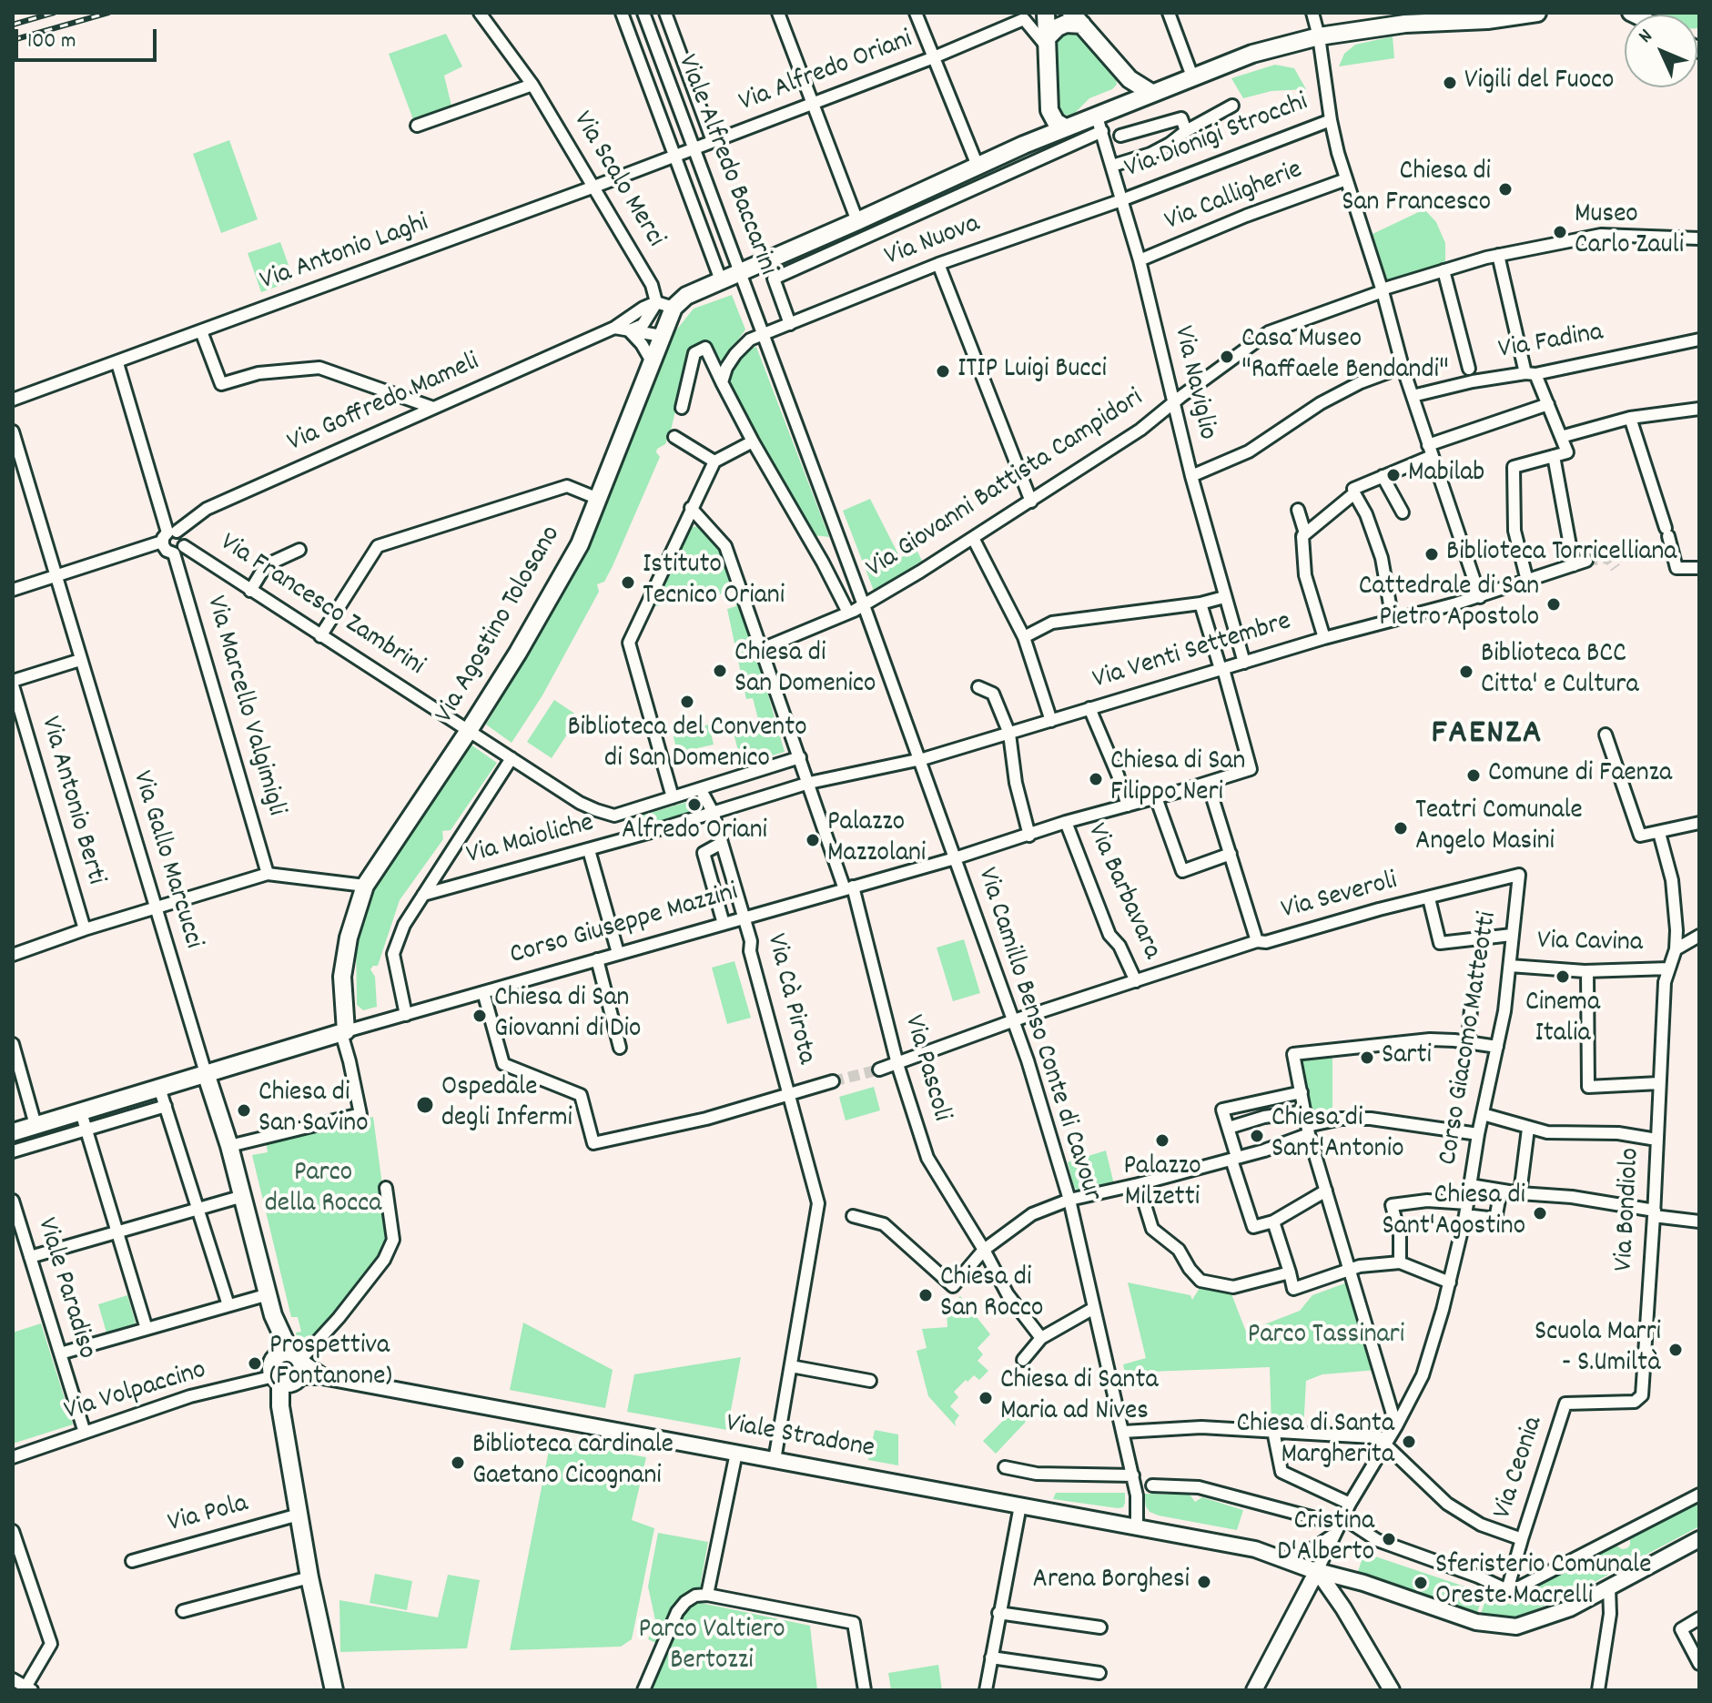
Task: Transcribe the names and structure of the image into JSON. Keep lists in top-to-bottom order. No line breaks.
{"streets":{"main road":["Via Agostino Tolosano","Corso Giuseppe Mazzini"],"street":["Via Alfredo Oriani","Via Dionigi Strocchi","Viale Alfredo Baccarini","Via Scalo Merci","Via Calligherie","Via Nuova","Via Antonio Laghi","Via Fadina","Via Naviglio","Via Goffredo Mameli","Via Giovanni Battista Campidori","Via Francesco Zambrini","Via Venti Settembre","Via Marcello Valgimigli","Via Antonio Berti","Via Maioliche","Via Gallo Marcucci","Via Barbavara","Via Severoli","Via Cavina","Via Cà Pirota","Via Camillo Benso Conte di Cavour","Corso Giacomo Matteotti","Via Pascoli","Via Bondiolo","Viale Paradiso","Via Volpaccino","Viale Stradone","Via Ceonia","Via Pola"]},"crossings":[["Via Alfredo Oriani","Viale Alfredo Baccarini"],["Via Alfredo Oriani","Via Antonio Laghi"],["Via Dionigi Strocchi","Via Nuova"],["Via Dionigi Strocchi","Via Naviglio"],["Viale Alfredo Baccarini","Via Nuova"],["Viale Alfredo Baccarini","Via Antonio Laghi"],["Viale Alfredo Baccarini","Via Giovanni Battista Campidori"],["Viale Alfredo Baccarini","Via Venti Settembre"],["Viale Alfredo Baccarini","Via Camillo Benso Conte di Cavour"],["Via Scalo Merci","Via Antonio Laghi"],["Via Scalo Merci","Via Goffredo Mameli"],["Via Calligherie","Via Naviglio"],["Via Nuova","Via Naviglio"],["Via Antonio Laghi","Via Marcello Valgimigli"],["Via Naviglio","Via Giovanni Battista Campidori"],["Via Naviglio","Via Venti Settembre"],["Via Goffredo Mameli","Via Marcello Valgimigli"],["Via Goffredo Mameli","Via Gallo Marcucci"],["Via Giovanni Battista Campidori","Via Pascoli"],["Via Francesco Zambrini","Via Agostino Tolosano"],["Via Francesco Zambrini","Via Marcello Valgimigli"],["Via Francesco Zambrini","Via Cà Pirota"],["Via Francesco Zambrini","Via Pascoli"],["Via Agostino Tolosano","Corso Giuseppe Mazzini"],["Via Venti Settembre","Via Maioliche"],["Via Venti Settembre","Corso Giuseppe Mazzini"],["Via Venti Settembre","Via Camillo Benso Conte di Cavour"],["Via Venti Settembre","Via Pascoli"],["Via Maioliche","Via Cà Pirota"],["Via Maioliche","Via Pascoli"],["Via Gallo Marcucci","Corso Giuseppe Mazzini"],["Via Barbavara","Via Severoli"],["Via Barbavara","Corso Giuseppe Mazzini"],["Via Severoli","Via Camillo Benso Conte di Cavour"],["Via Severoli","Corso Giacomo Matteotti"],["Via Severoli","Via Pascoli"],["Corso Giuseppe Mazzini","Via Cà Pirota"],["Corso Giuseppe Mazzini","Via Camillo Benso Conte di Cavour"],["Corso Giuseppe Mazzini","Via Pascoli"],["Via Cavina","Corso Giacomo Matteotti"],["Via Cavina","Via Bondiolo"],["Via Cà Pirota","Viale Stradone"],["Via Camillo Benso Conte di Cavour","Viale Stradone"],["Via Bondiolo","Via Ceonia"],["Viale Paradiso","Via Volpaccino"],["Via Volpaccino","Viale Stradone"]],"districts":["FAENZA"],"parks":["Parco della Rocca","Parco Tassinari","Parco Valtiero Bertozzi"],"places":["Vigili del Fuoco","Chiesa di San Francesco","Museo Carlo Zauli","Casa Museo \"Raffaele Bendandi\"","ITIP Luigi Bucci","Mabilab","Biblioteca Torricelliana","Istituto Tecnico Oriani","Cattedrale di San Pietro Apostolo","Chiesa di San Domenico","Biblioteca BCC Citta' e Cultura","Biblioteca del Convento di San Domenico","Comune di Faenza","Chiesa di San Filippo Neri","Alfredo Oriani","Teatri Comunale Angelo Masini","Palazzo Mazzolani","Cinema Italia","Chiesa di San Giovanni di Dio","Sarti","Ospedale degli Infermi","Chiesa di San Savino","Chiesa di Sant'Antonio","Palazzo Milzetti","Chiesa di Sant'Agostino","Chiesa di San Rocco","Scuola Marri - S.Umiltà","Prospettiva (Fontanone)","Chiesa di Santa Maria ad Nives","Chiesa di Santa Margherita","Biblioteca cardinale Gaetano Cicognani","Cristina D'Alberto","Arena Borghesi","Sferisterio Comunale Oreste Macrelli"],"scale_bar":"100 m","north":"top left"}
